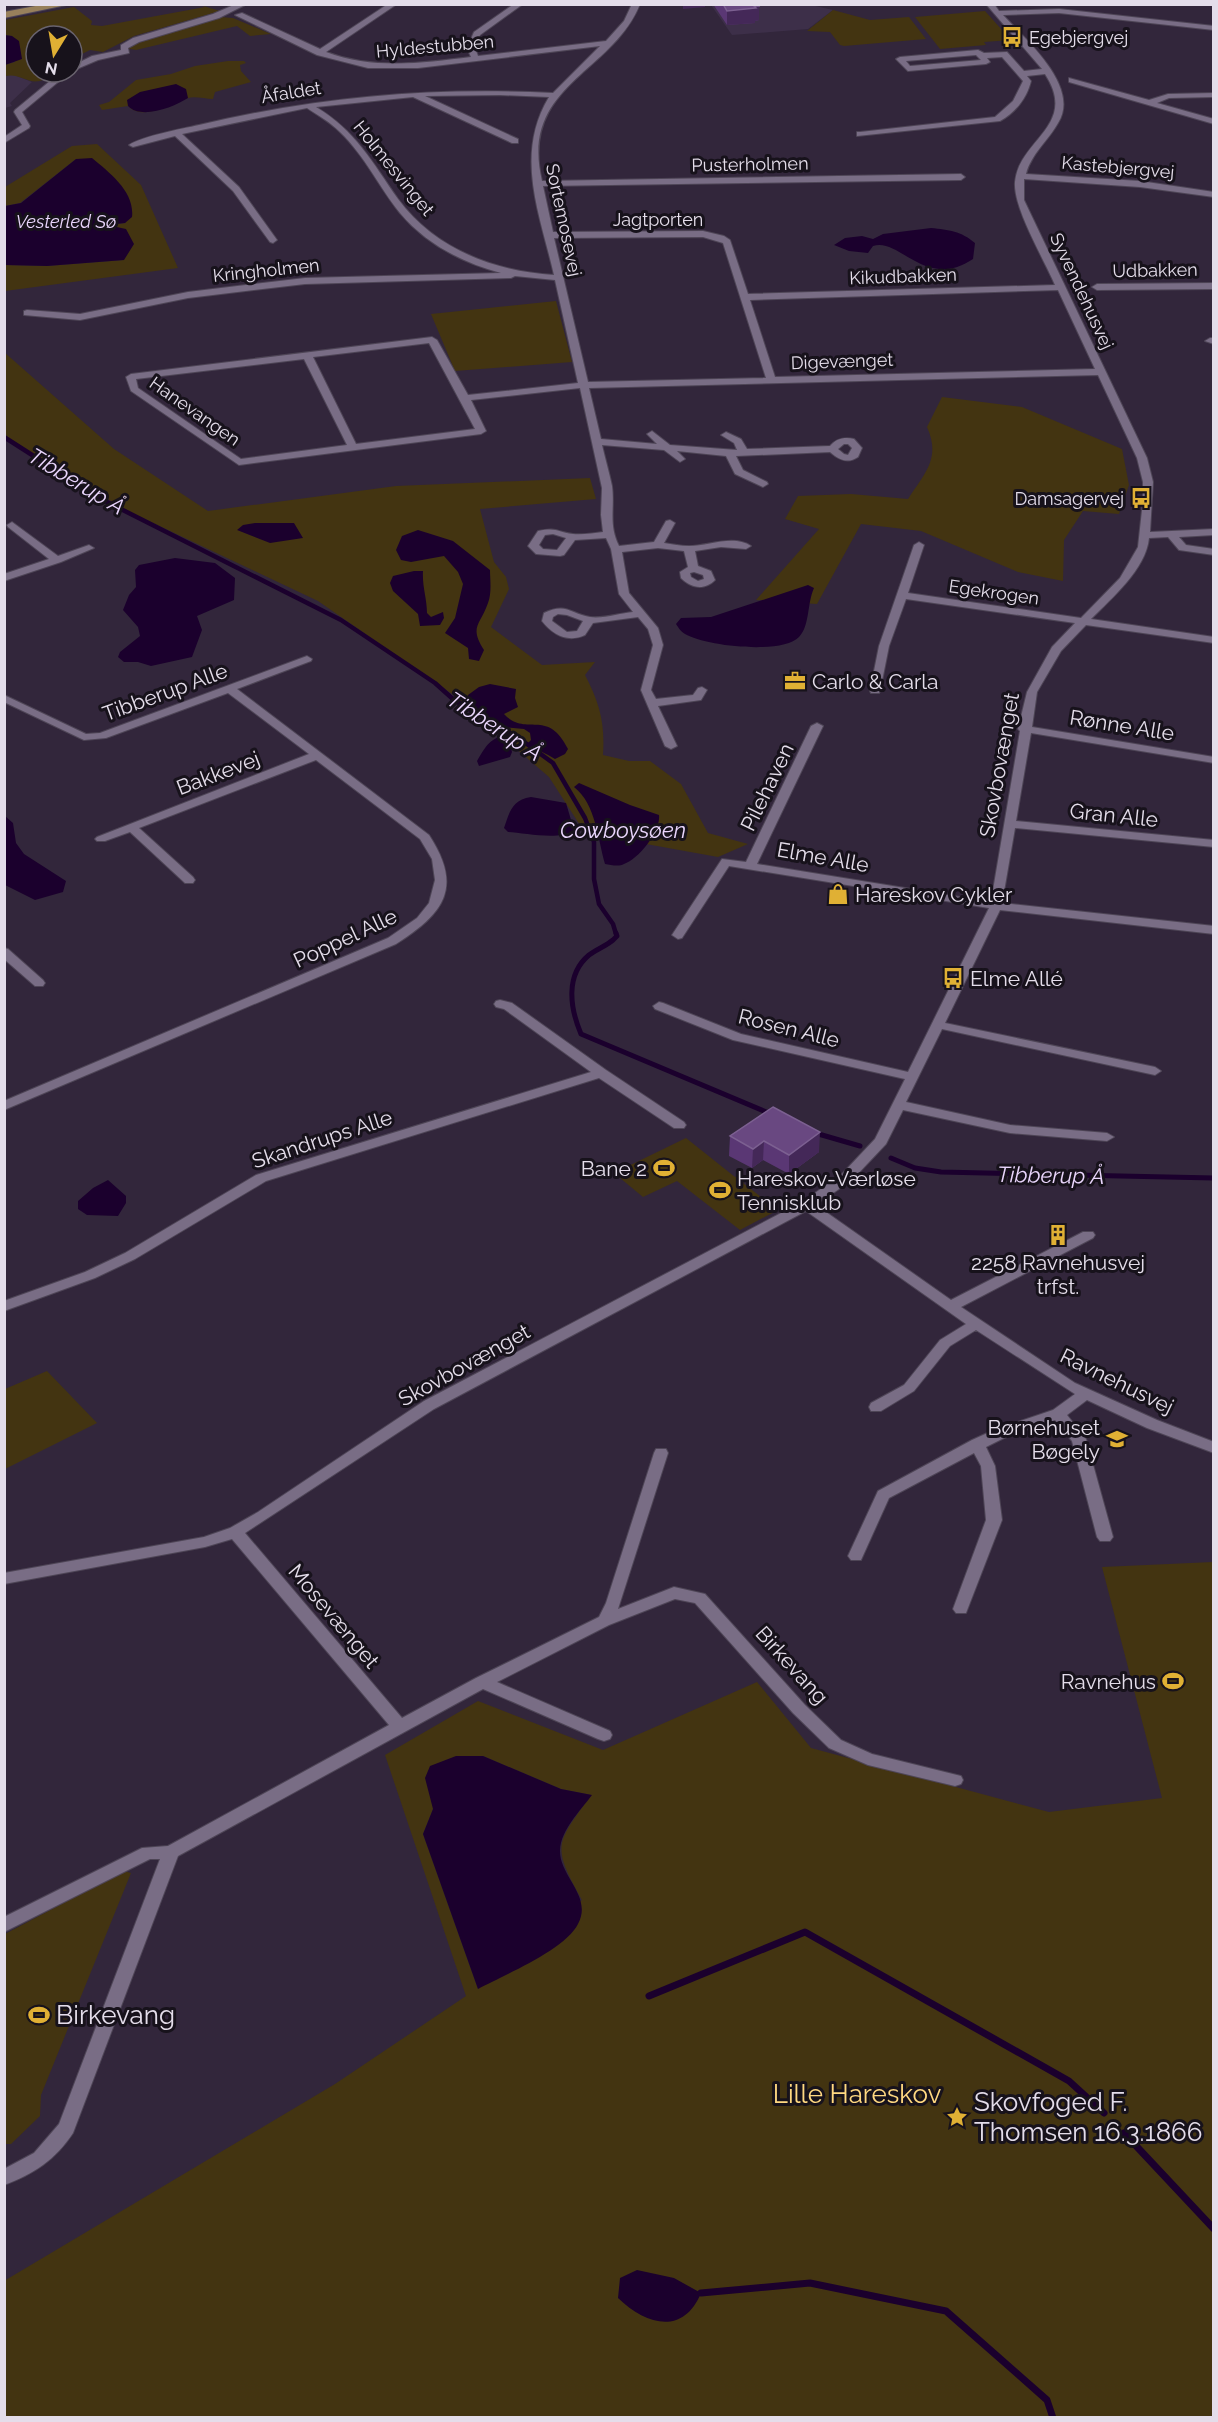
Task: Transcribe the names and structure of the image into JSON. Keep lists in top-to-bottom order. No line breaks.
{"streets":{"street":["Hyldestubben","Åfaldet","Pusterholmen","Kastebjergvej","Holmesvinget","Jagtporten","Sortemosevej","Kringholmen","Udbakken","Kikudbakken","Syvendehusvej","Digevænget","Hanevangen","Egekrogen","Tibberup Alle","Rønne Alle","Skovbovænget","Bakkevej","Pilehaven","Gran Alle","Elme Alle","Poppel Alle","Rosen Alle","Skandrups Alle","Ravnehusvej","Mosevænget","Birkevang"]},"crossings":[["Hyldestubben","Sortemosevej"],["Åfaldet","Holmesvinget"],["Åfaldet","Sortemosevej"],["Pusterholmen","Sortemosevej"],["Kastebjergvej","Syvendehusvej"],["Holmesvinget","Sortemosevej"],["Holmesvinget","Kringholmen"],["Jagtporten","Sortemosevej"],["Jagtporten","Kikudbakken"],["Jagtporten","Digevænget"],["Sortemosevej","Digevænget"],["Kikudbakken","Syvendehusvej"],["Syvendehusvej","Digevænget"],["Syvendehusvej","Skovbovænget"],["Egekrogen","Skovbovænget"],["Tibberup Alle","Poppel Alle"],["Rønne Alle","Skovbovænget"],["Skovbovænget","Gran Alle"],["Skovbovænget","Elme Alle"],["Skovbovænget","Rosen Alle"],["Skovbovænget","Ravnehusvej"],["Skovbovænget","Mosevænget"],["Bakkevej","Poppel Alle"],["Pilehaven","Elme Alle"],["Mosevænget","Birkevang"]],"water":["Vesterled Sø","Tibberup Å","Cowboysøen"],"parks":["Lille Hareskov"],"places":{"bus stop":["Egebjergvej","Damsagervej","Elme Allé"],"office":["Carlo & Carla"],"shop":["Hareskov Cykler"],"sports":["Bane 2","Hareskov-Værløse Tennisklub","Ravnehus","Birkevang"],"building":["2258 Ravnehusvej trfst."],"school or university":["Børnehuset Bøgely"],"place":["Skovfoged F. Thomsen 16.3.1866"]},"north":"bottom"}
